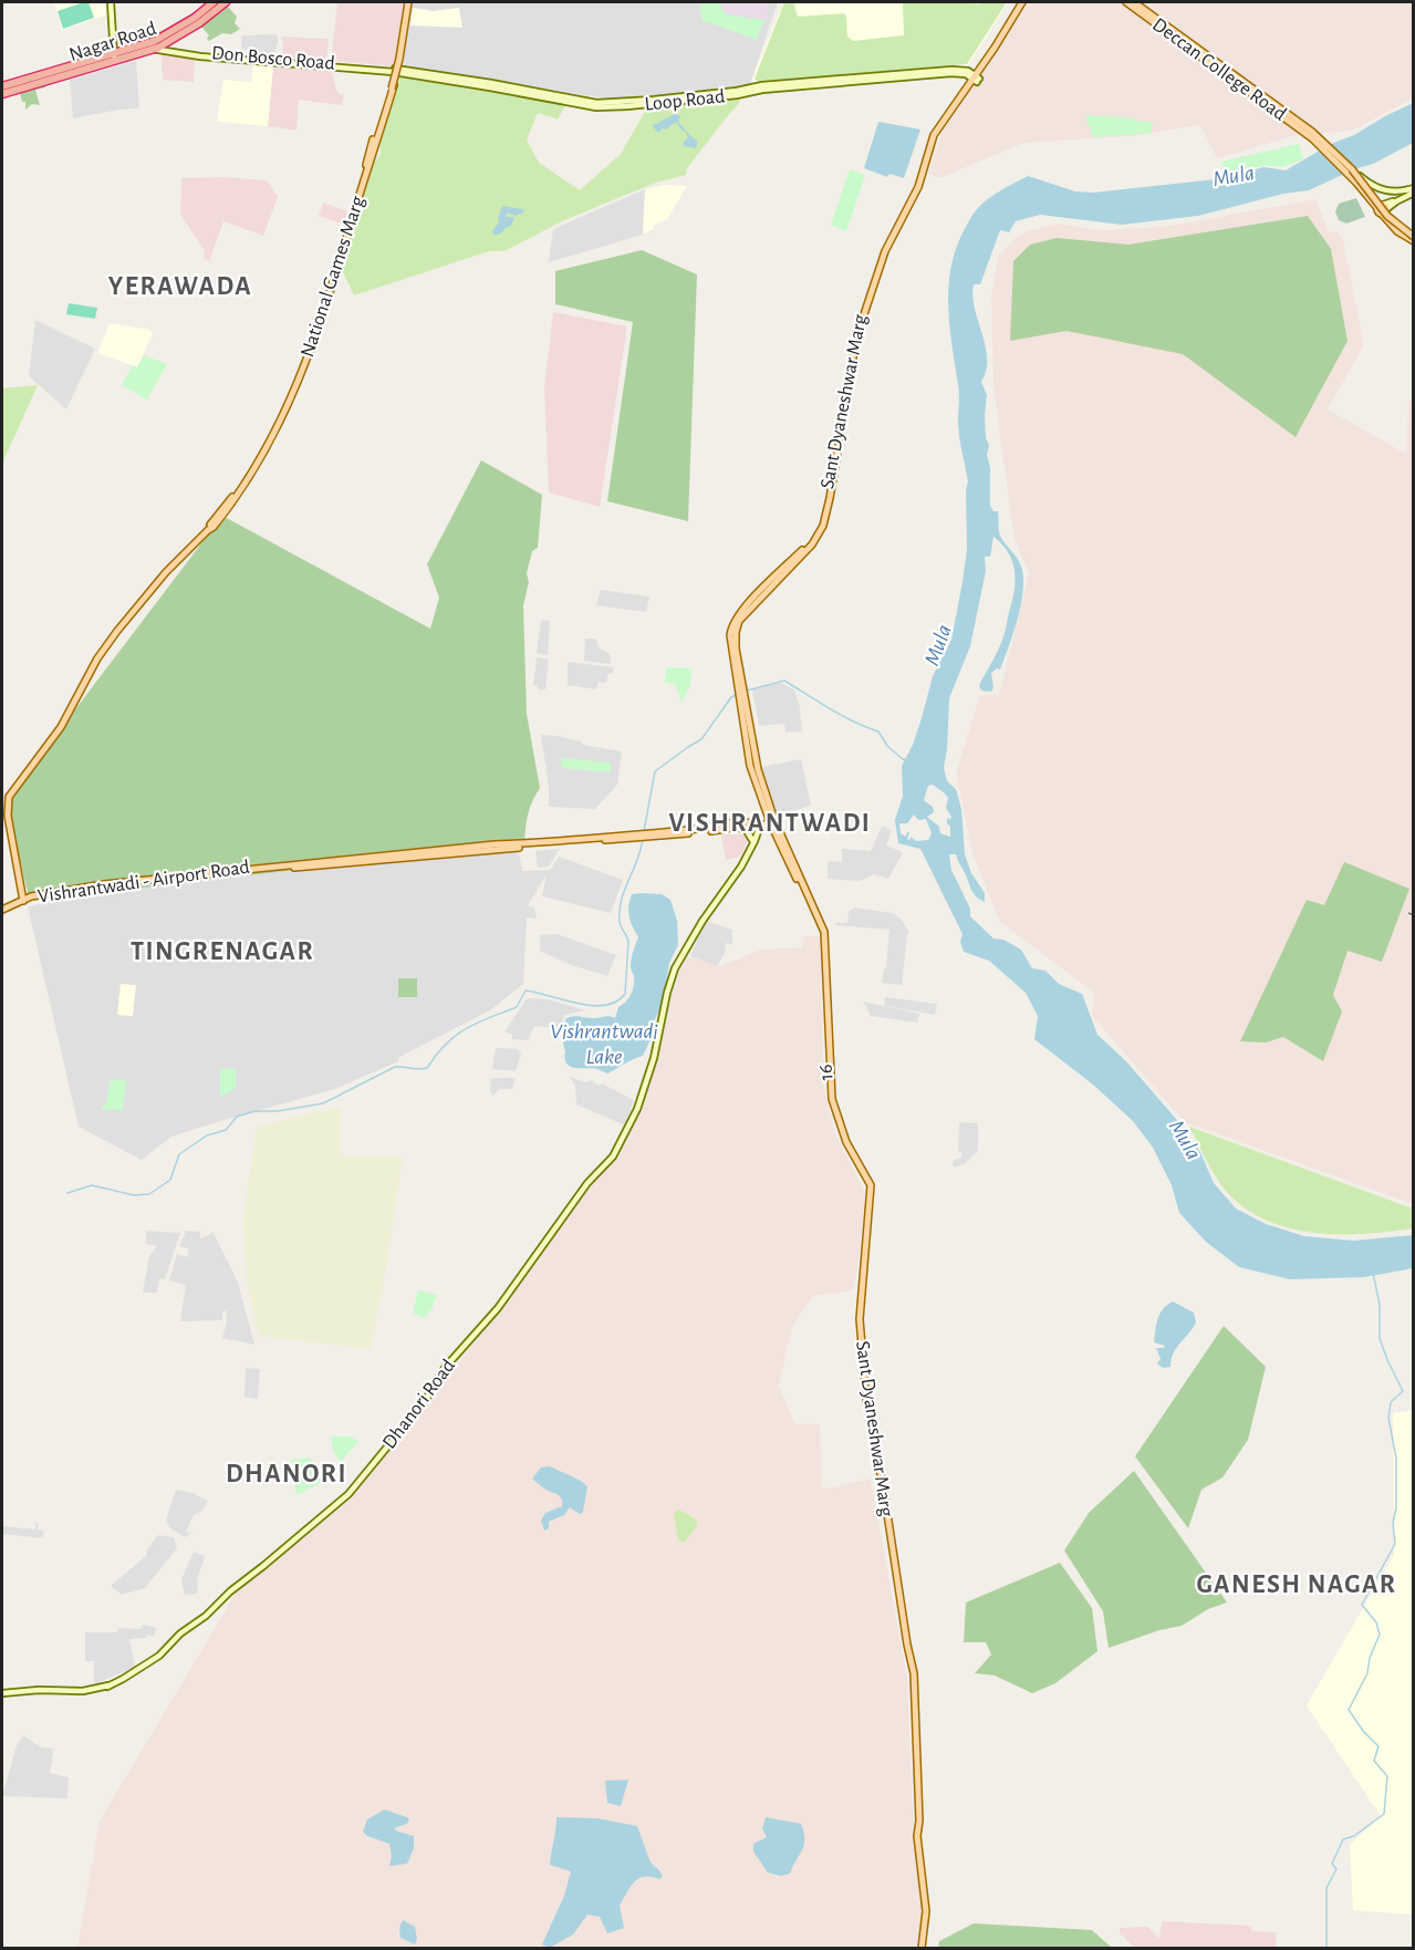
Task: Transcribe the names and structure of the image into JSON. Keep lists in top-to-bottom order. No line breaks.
{"streets":{"highway":["Nagar Road"],"main road":["Don Bosco Road","Deccan College Road","Loop Road","National Games Marg","Sant Dyaneshwar Marg","Vishrantwadi - Airport Road","16","Dhanori Road"]},"crossings":[["Nagar Road","Don Bosco Road"],["Don Bosco Road","Loop Road"],["Don Bosco Road","National Games Marg"],["Loop Road","National Games Marg"],["Loop Road","Sant Dyaneshwar Marg"],["National Games Marg","Vishrantwadi - Airport Road"],["Sant Dyaneshwar Marg","16"],["Vishrantwadi - Airport Road","Dhanori Road"]],"districts":["YERAWADA","VISHRANTWADI","TINGRENAGAR","DHANORI","GANESH NAGAR"],"water":["Mula","Vishrantwadi Lake"]}
